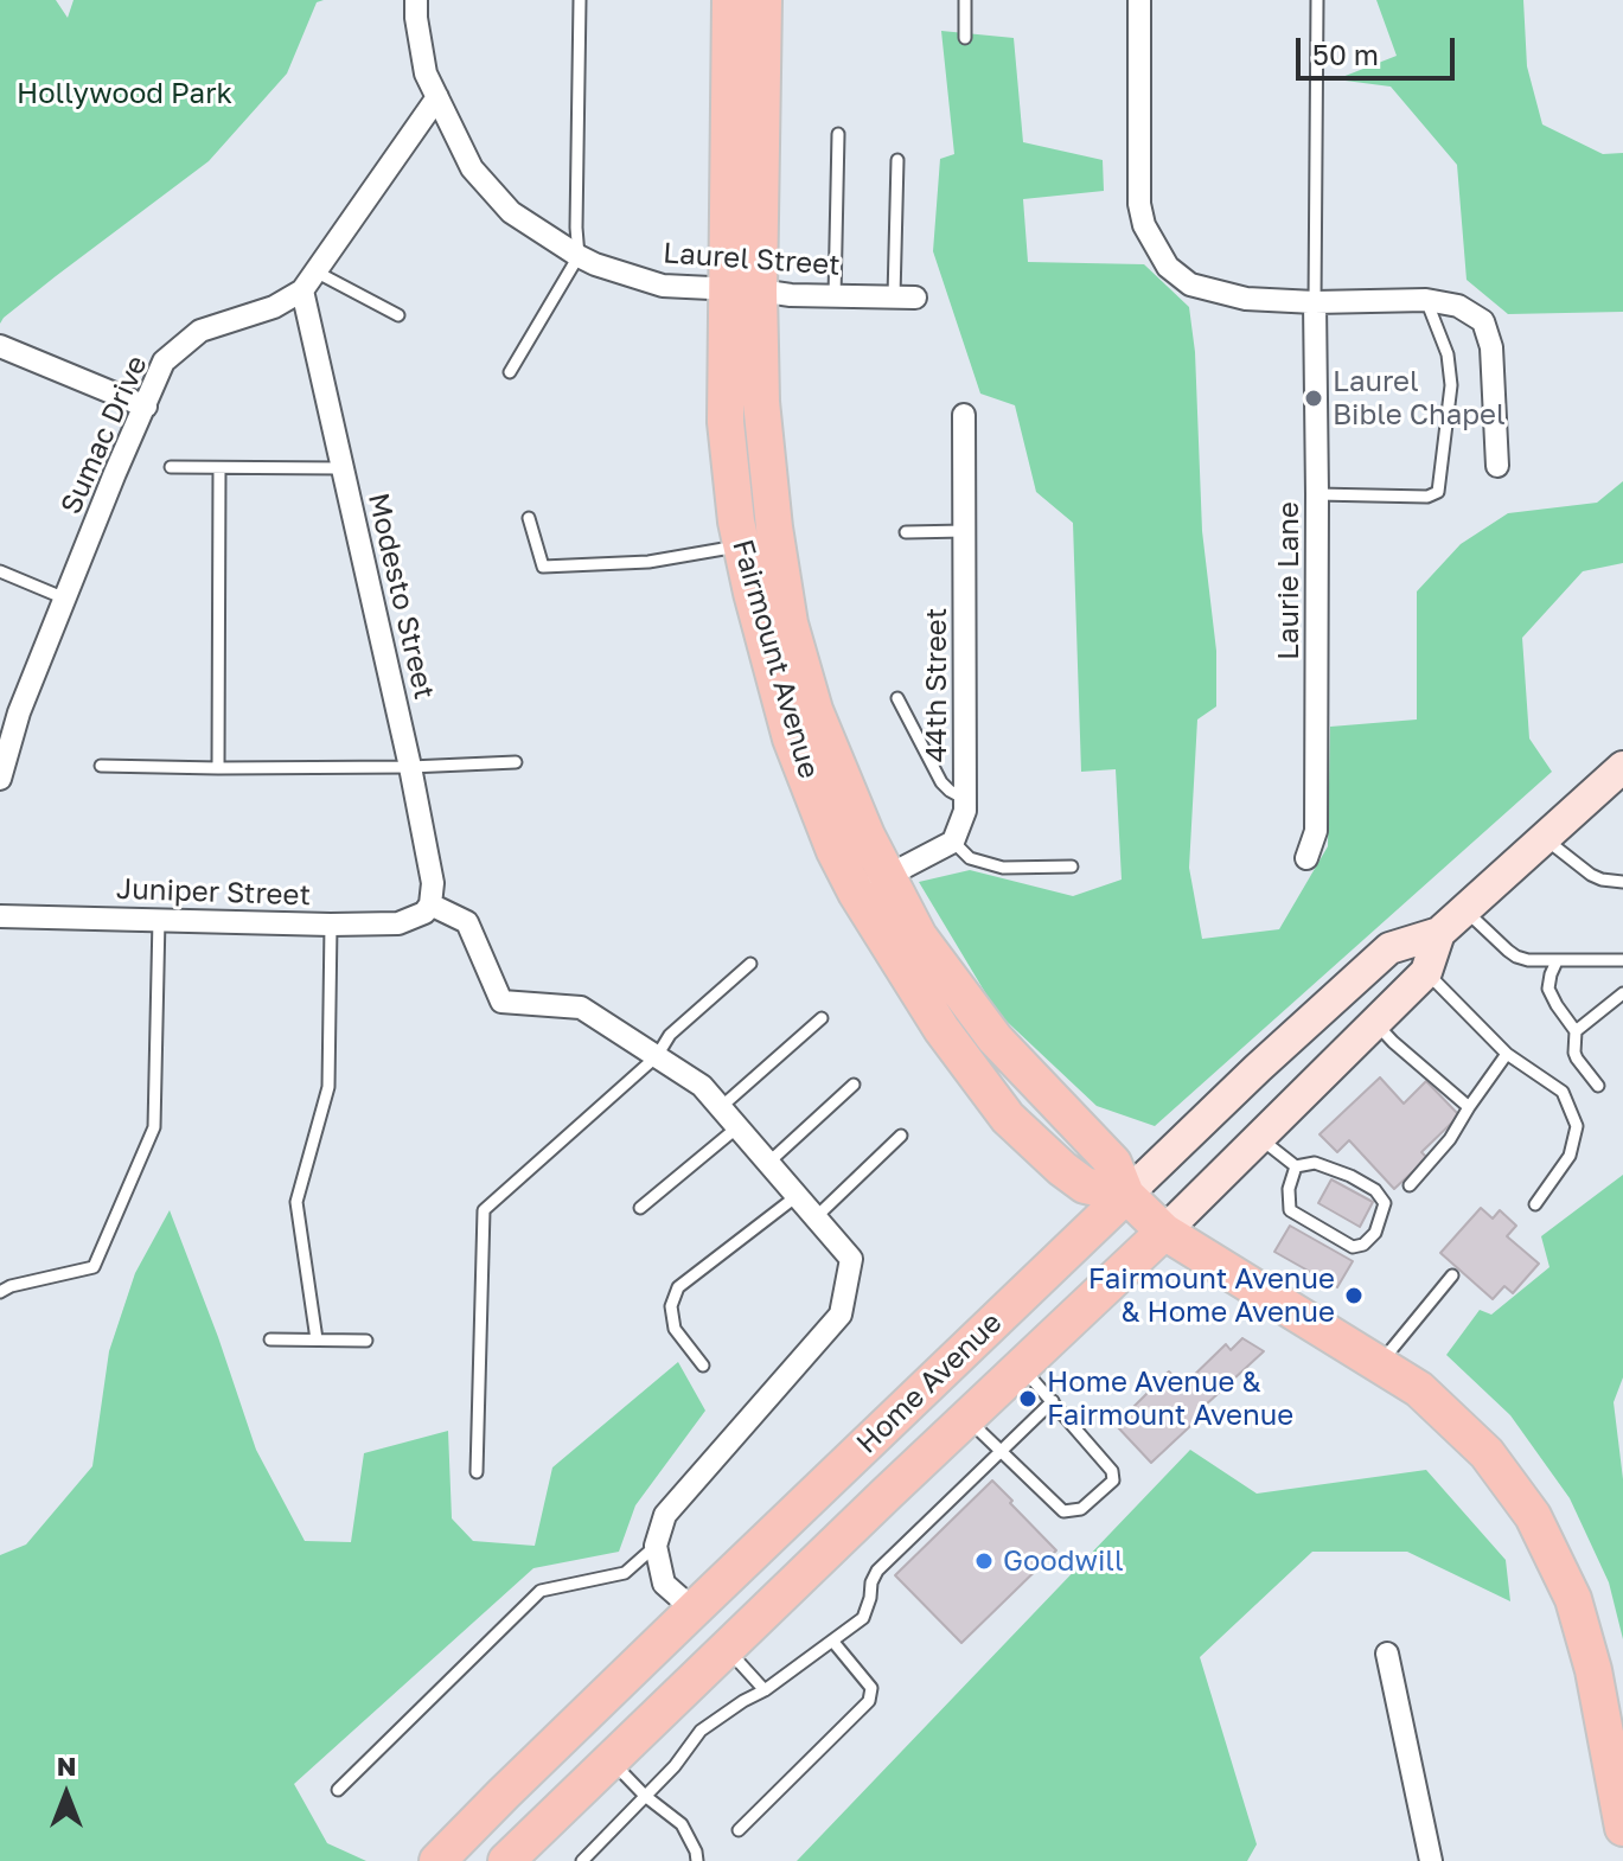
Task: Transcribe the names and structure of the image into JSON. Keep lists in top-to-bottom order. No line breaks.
{"streets":{"main road":["Fairmount Avenue","Home Avenue"],"street":["Laurel Street","Sumac Drive","Laurie Lane","Modesto Street","44th Street","Juniper Street"]},"crossings":[["Laurel Street","Sumac Drive"],["Laurel Street","Fairmount Avenue"],["Sumac Drive","Modesto Street"],["Modesto Street","Juniper Street"],["Fairmount Avenue","Home Avenue"]],"parks":["Hollywood Park"],"places":["Laurel Bible Chapel","Fairmount Avenue & Home Avenue","Home Avenue & Fairmount Avenue","Goodwill"],"scale_bar":"50 m","north":"top"}
